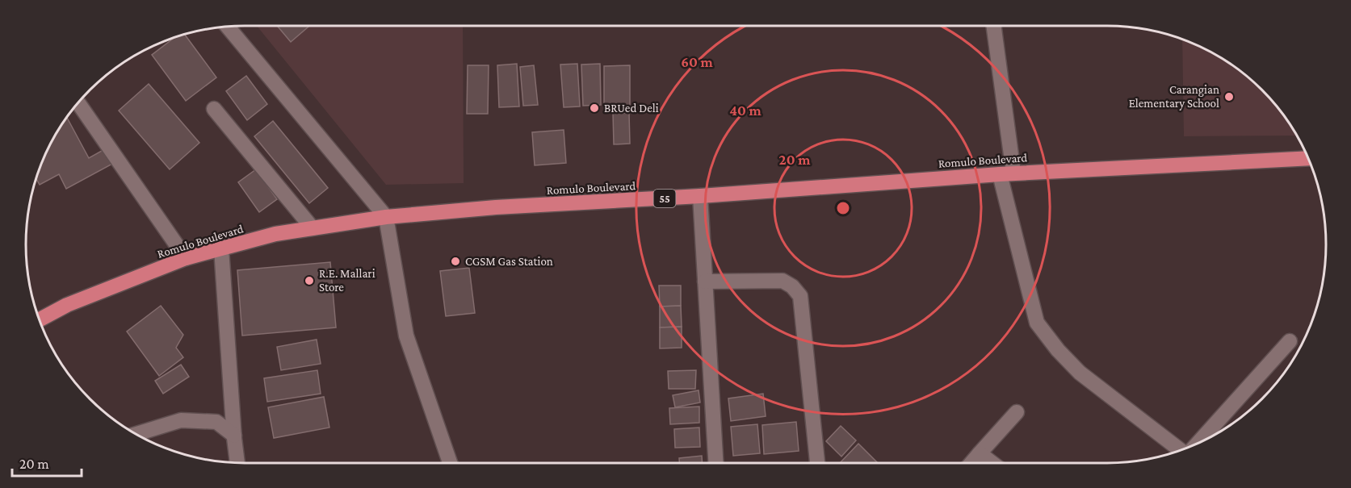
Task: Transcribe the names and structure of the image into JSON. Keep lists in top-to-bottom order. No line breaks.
{"streets":{"highway":["Romulo Boulevard","55"]},"places":["Carangian Elementary School","BRUed Deli","CGSM Gas Station","R.E. Mallari Store"],"scale_bar":"20 m","rings":["60 m","40 m","20 m"]}
